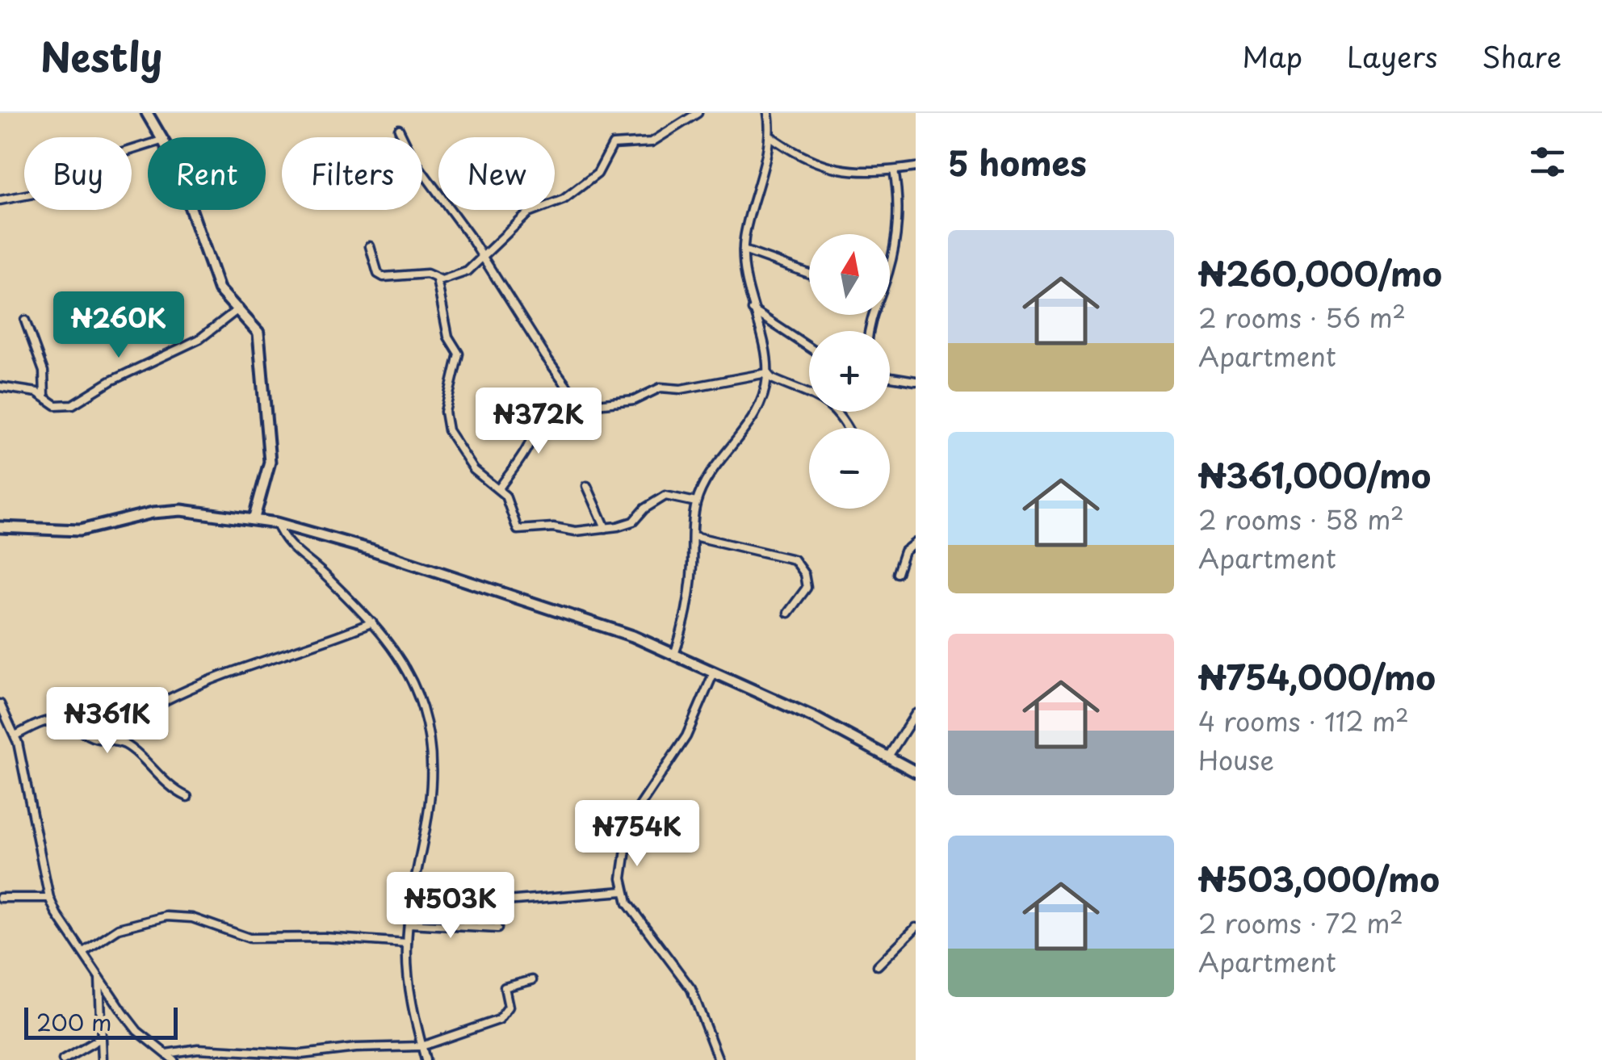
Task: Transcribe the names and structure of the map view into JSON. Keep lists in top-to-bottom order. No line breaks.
{"scale_bar":"200 m","north":"top","page":{"header":"Nestly","nav":["Map","Layers","Share"],"heading":"5 homes","chip":["Buy","Rent","Filters","New"],"list":[{"name":"₦260,000/mo","note":"2 rooms · 56 m² · Apartment"},{"name":"₦361,000/mo","note":"2 rooms · 58 m² · Apartment"},{"name":"₦754,000/mo","note":"4 rooms · 112 m² · House"},{"name":"₦503,000/mo","note":"2 rooms · 72 m² · Apartment"}],"map_buttons":["+","−"],"price":["₦260K","₦372K","₦361K","₦754K","₦503K"],"scale":"200 m"}}
